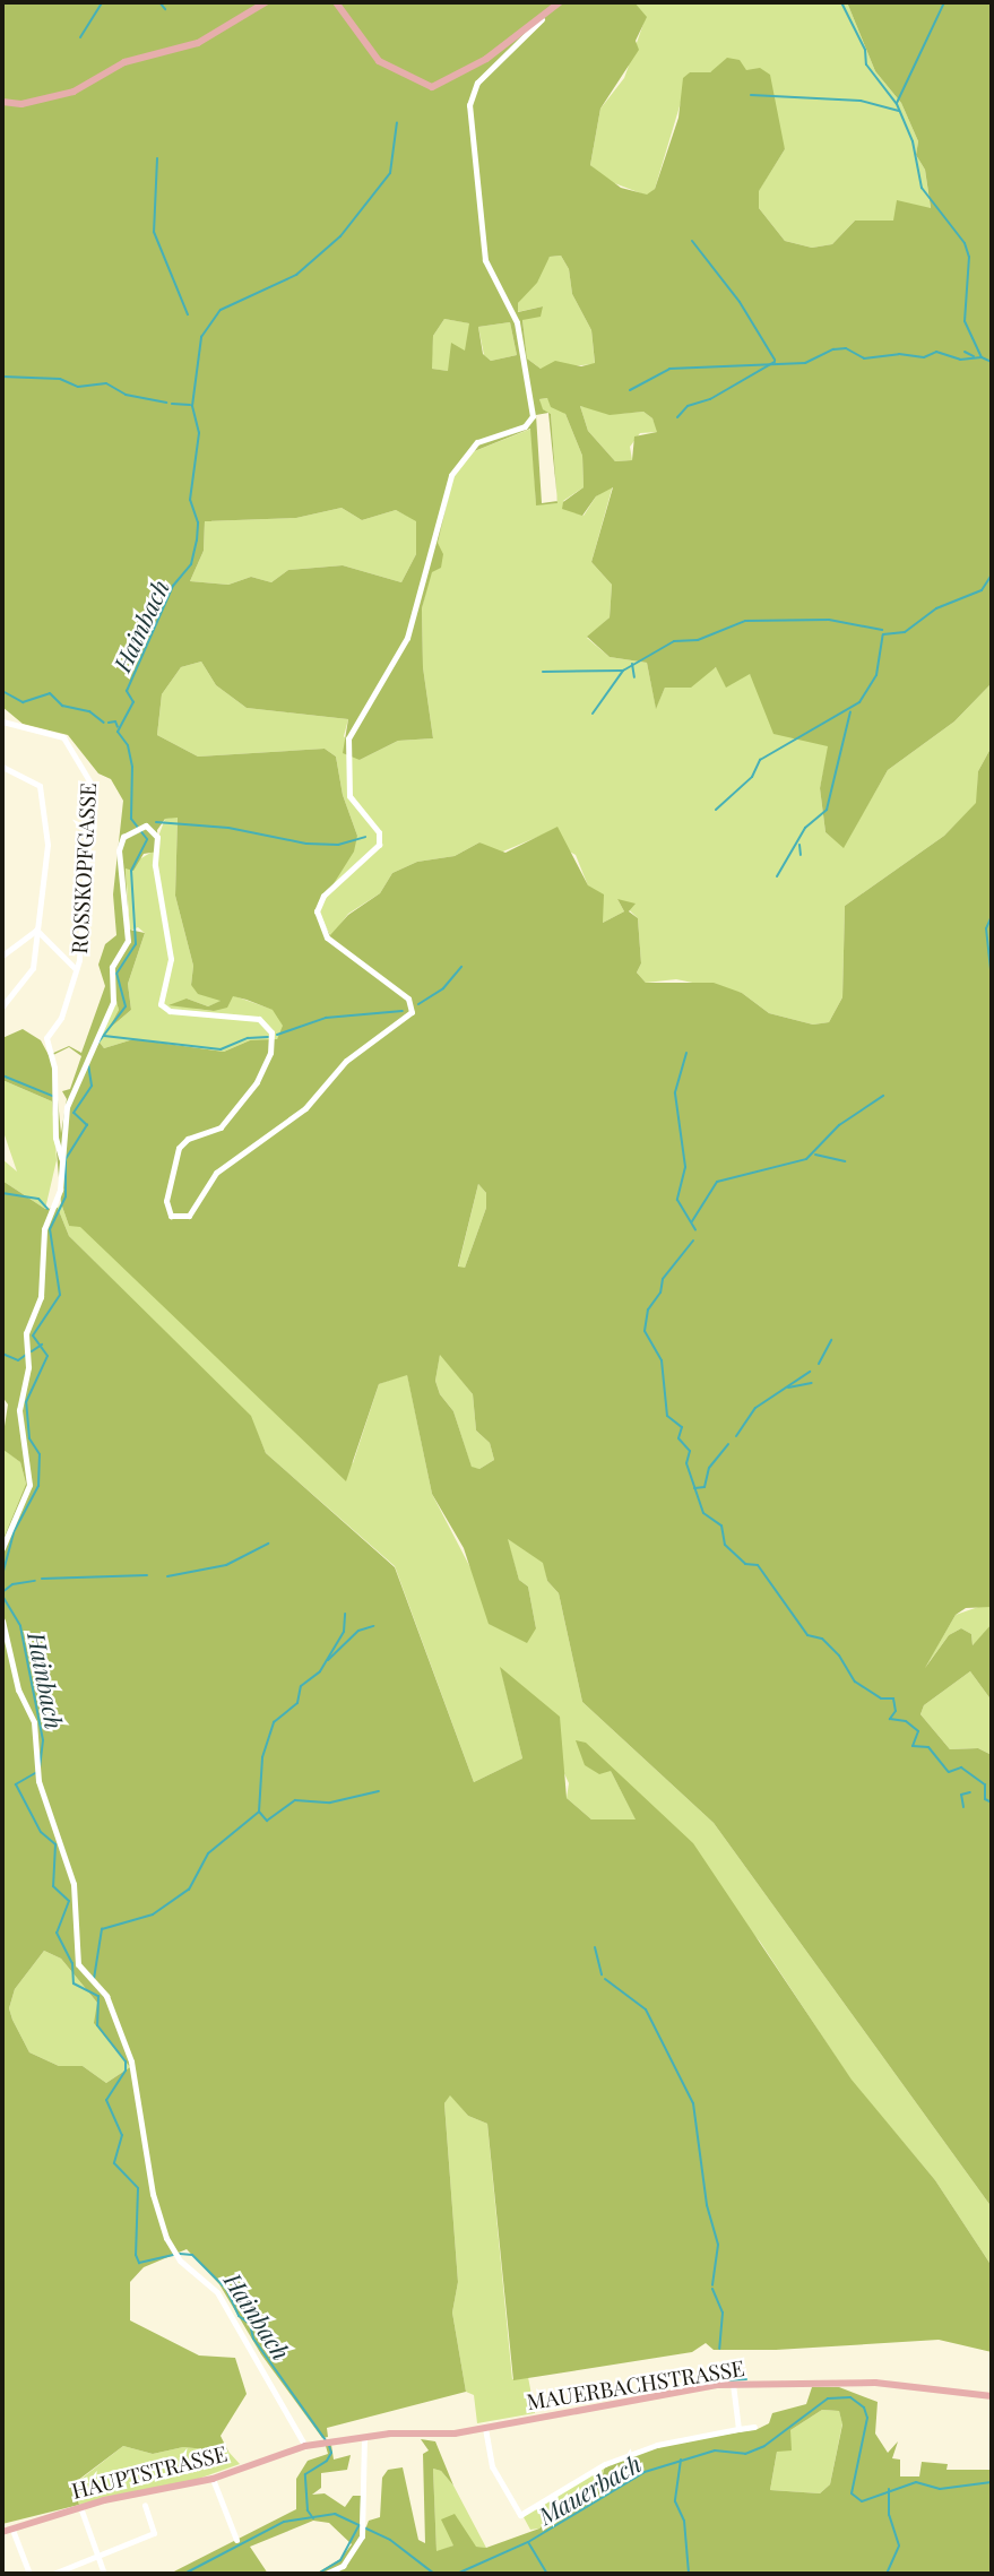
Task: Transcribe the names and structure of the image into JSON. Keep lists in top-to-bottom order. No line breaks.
{"streets":{"main road":["MAUERBACHSTRASSE","HAUPTSTRASSE"],"street":["ROSSKOPFGASSE"]},"crossings":[["MAUERBACHSTRASSE","HAUPTSTRASSE"]],"water":["Hainbach","Mauerbach"]}
